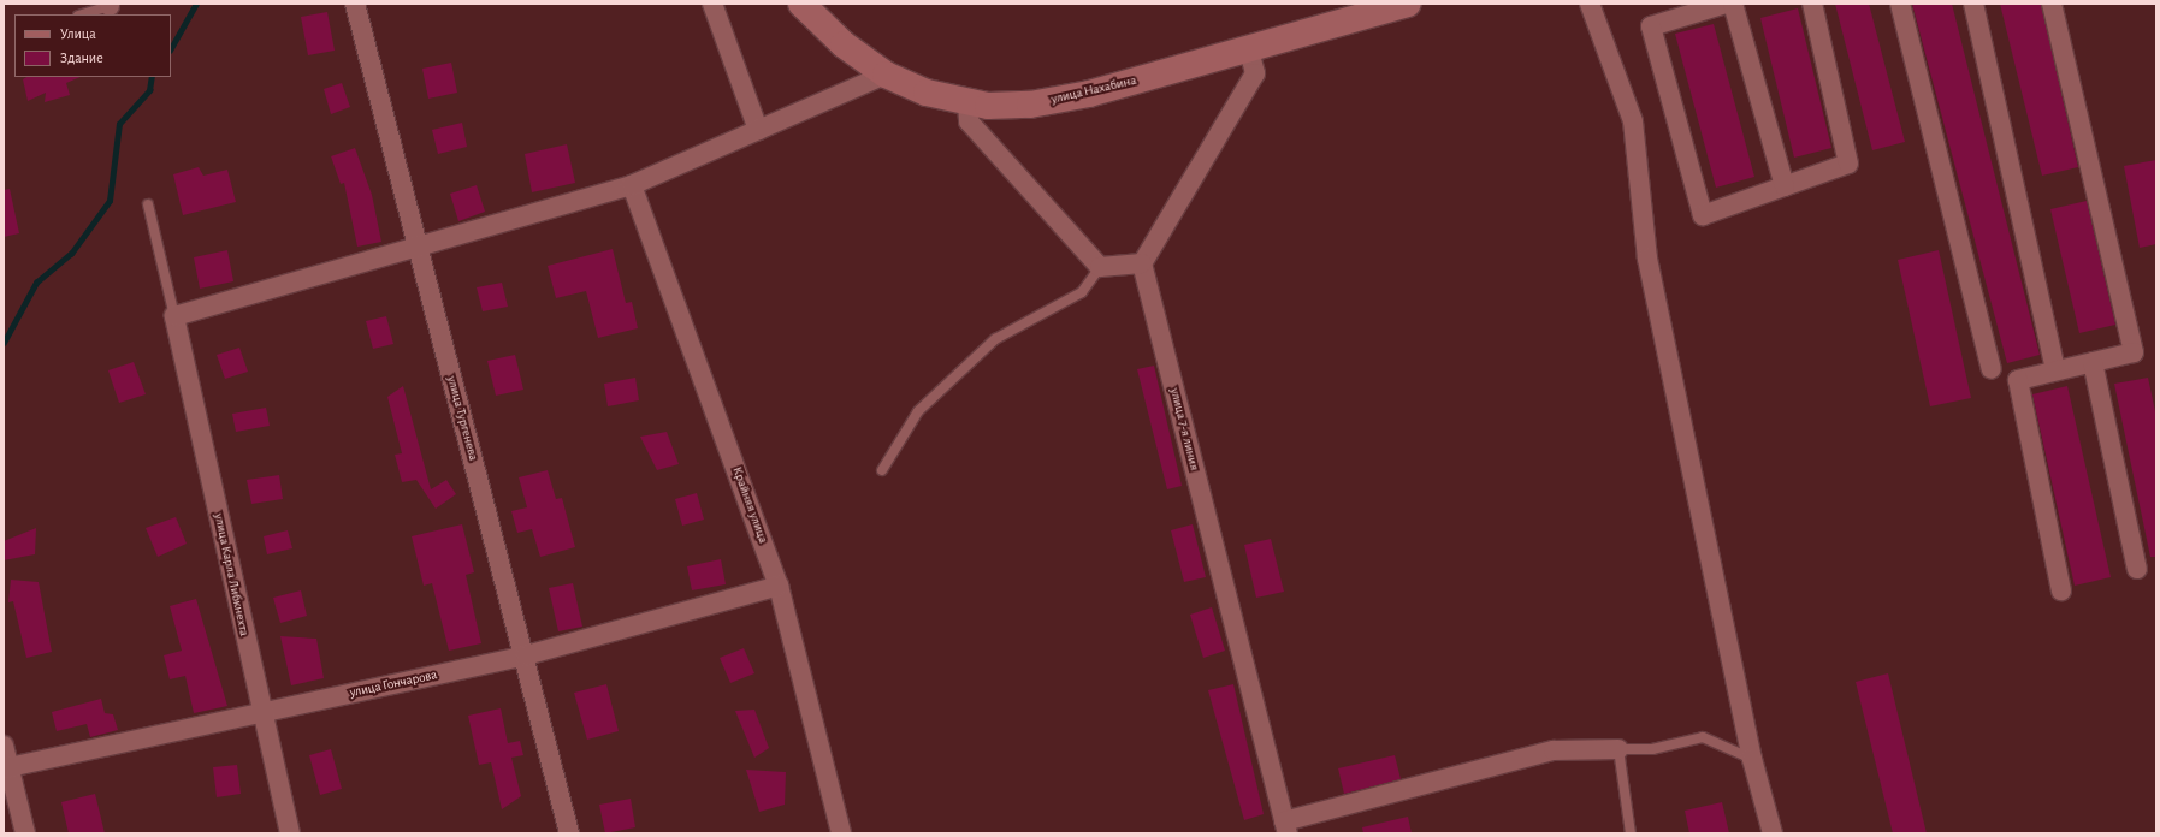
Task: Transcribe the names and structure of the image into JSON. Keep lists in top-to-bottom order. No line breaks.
{"streets":{"main road":["улица Нахабина"],"street":["улица Тургенева","улица 7-я линия","Крайняя улица","улица Карла Либкнехта","улица Гончарова"]},"crossings":[["улица Тургенева","улица Гончарова"],["Крайняя улица","улица Гончарова"],["улица Карла Либкнехта","улица Гончарова"]],"legend":["Улица","Здание"]}
